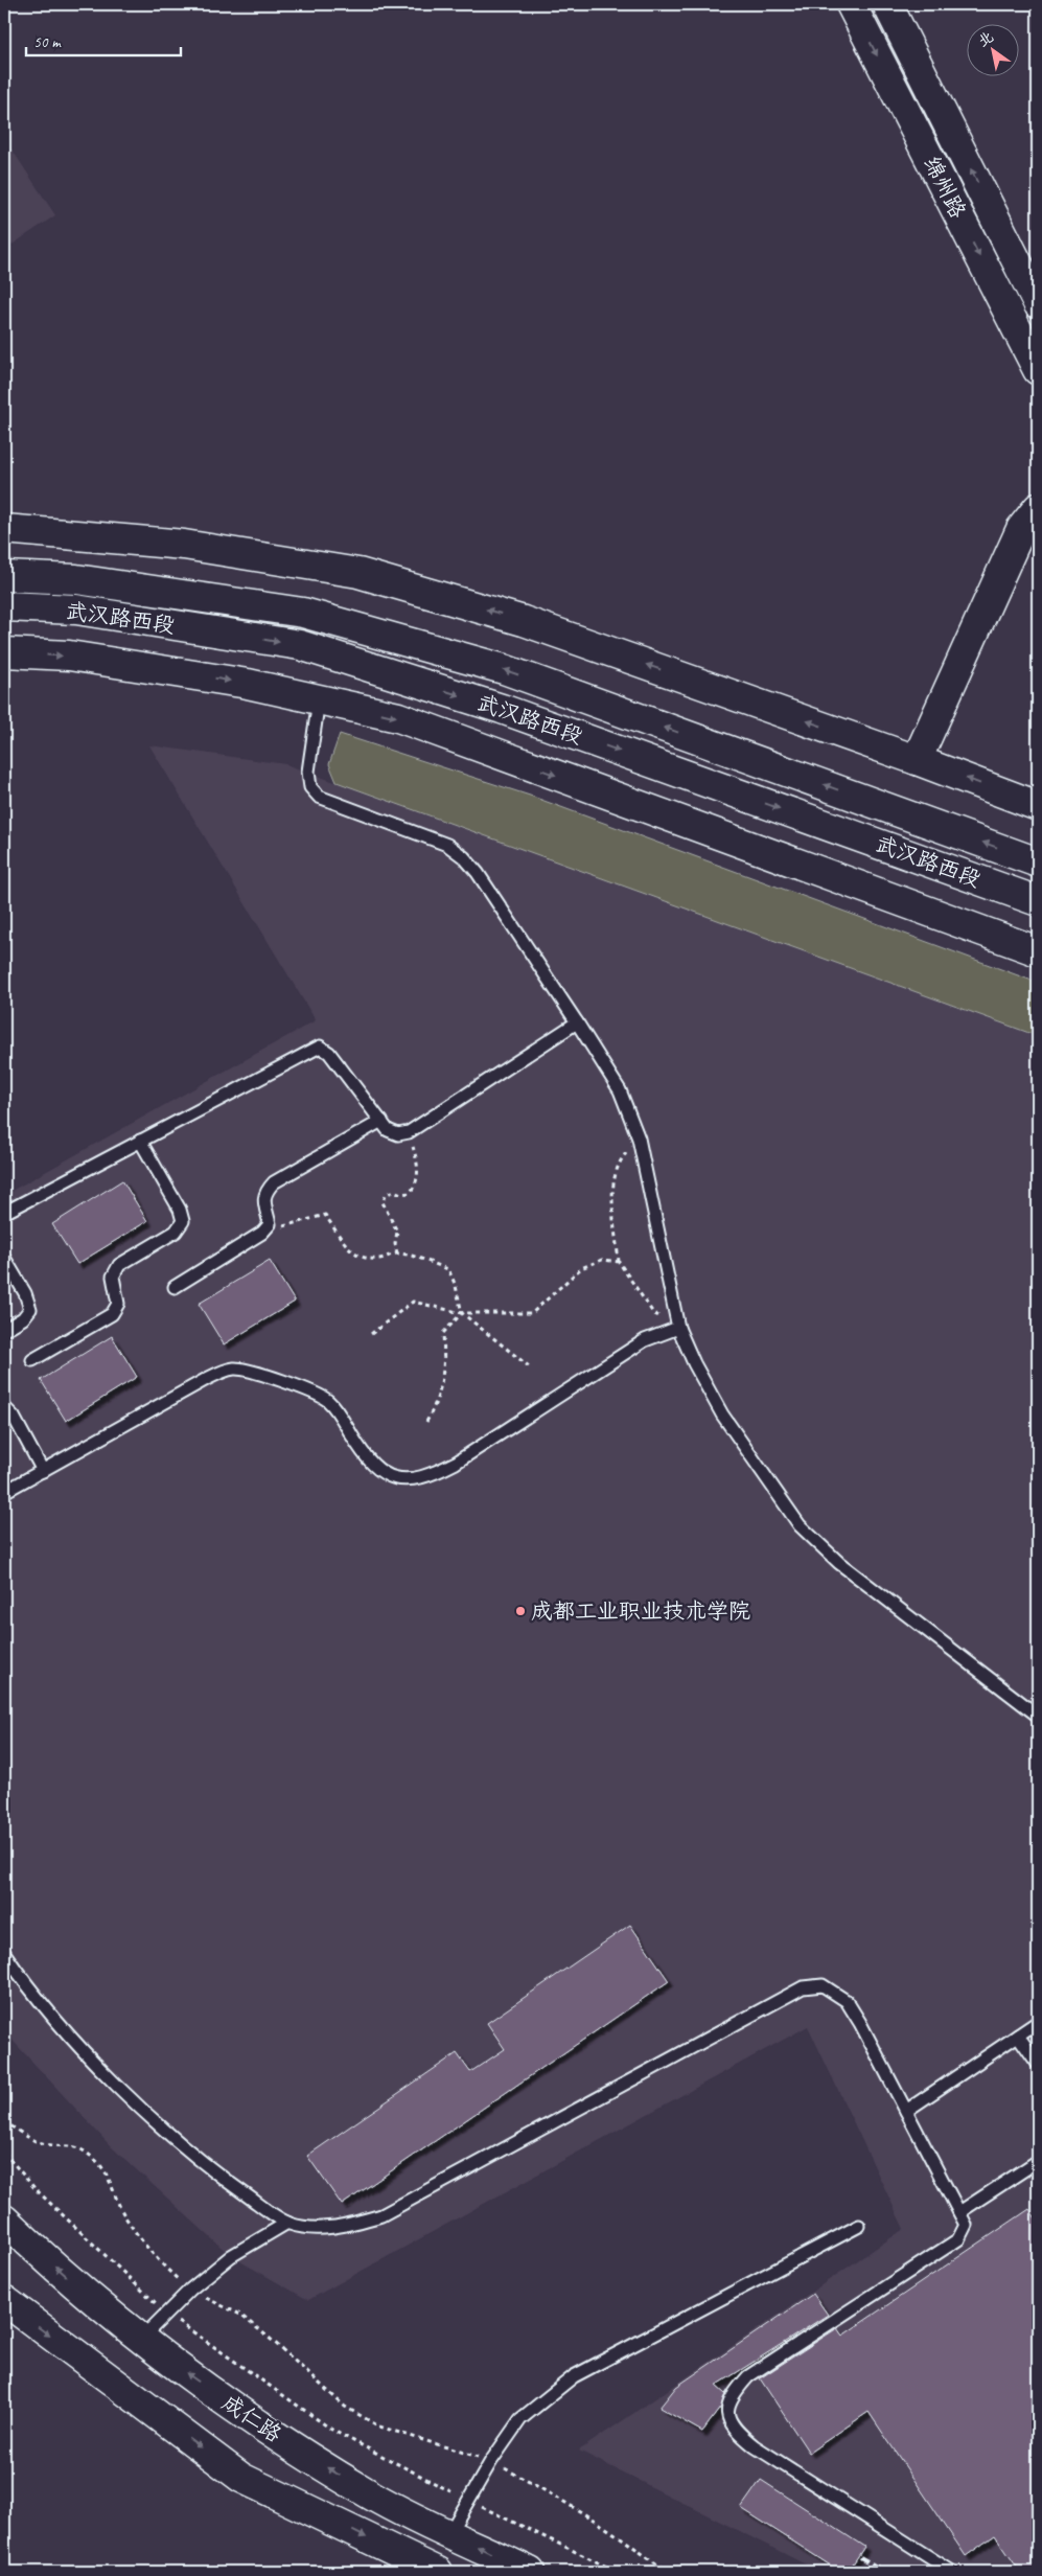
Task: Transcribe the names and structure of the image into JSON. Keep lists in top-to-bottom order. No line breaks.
{"streets":{"main road":["绵州路","武汉路西段","成仁路"]},"places":["成都工业职业技术学院"],"scale_bar":"50 m","north":"top left"}
